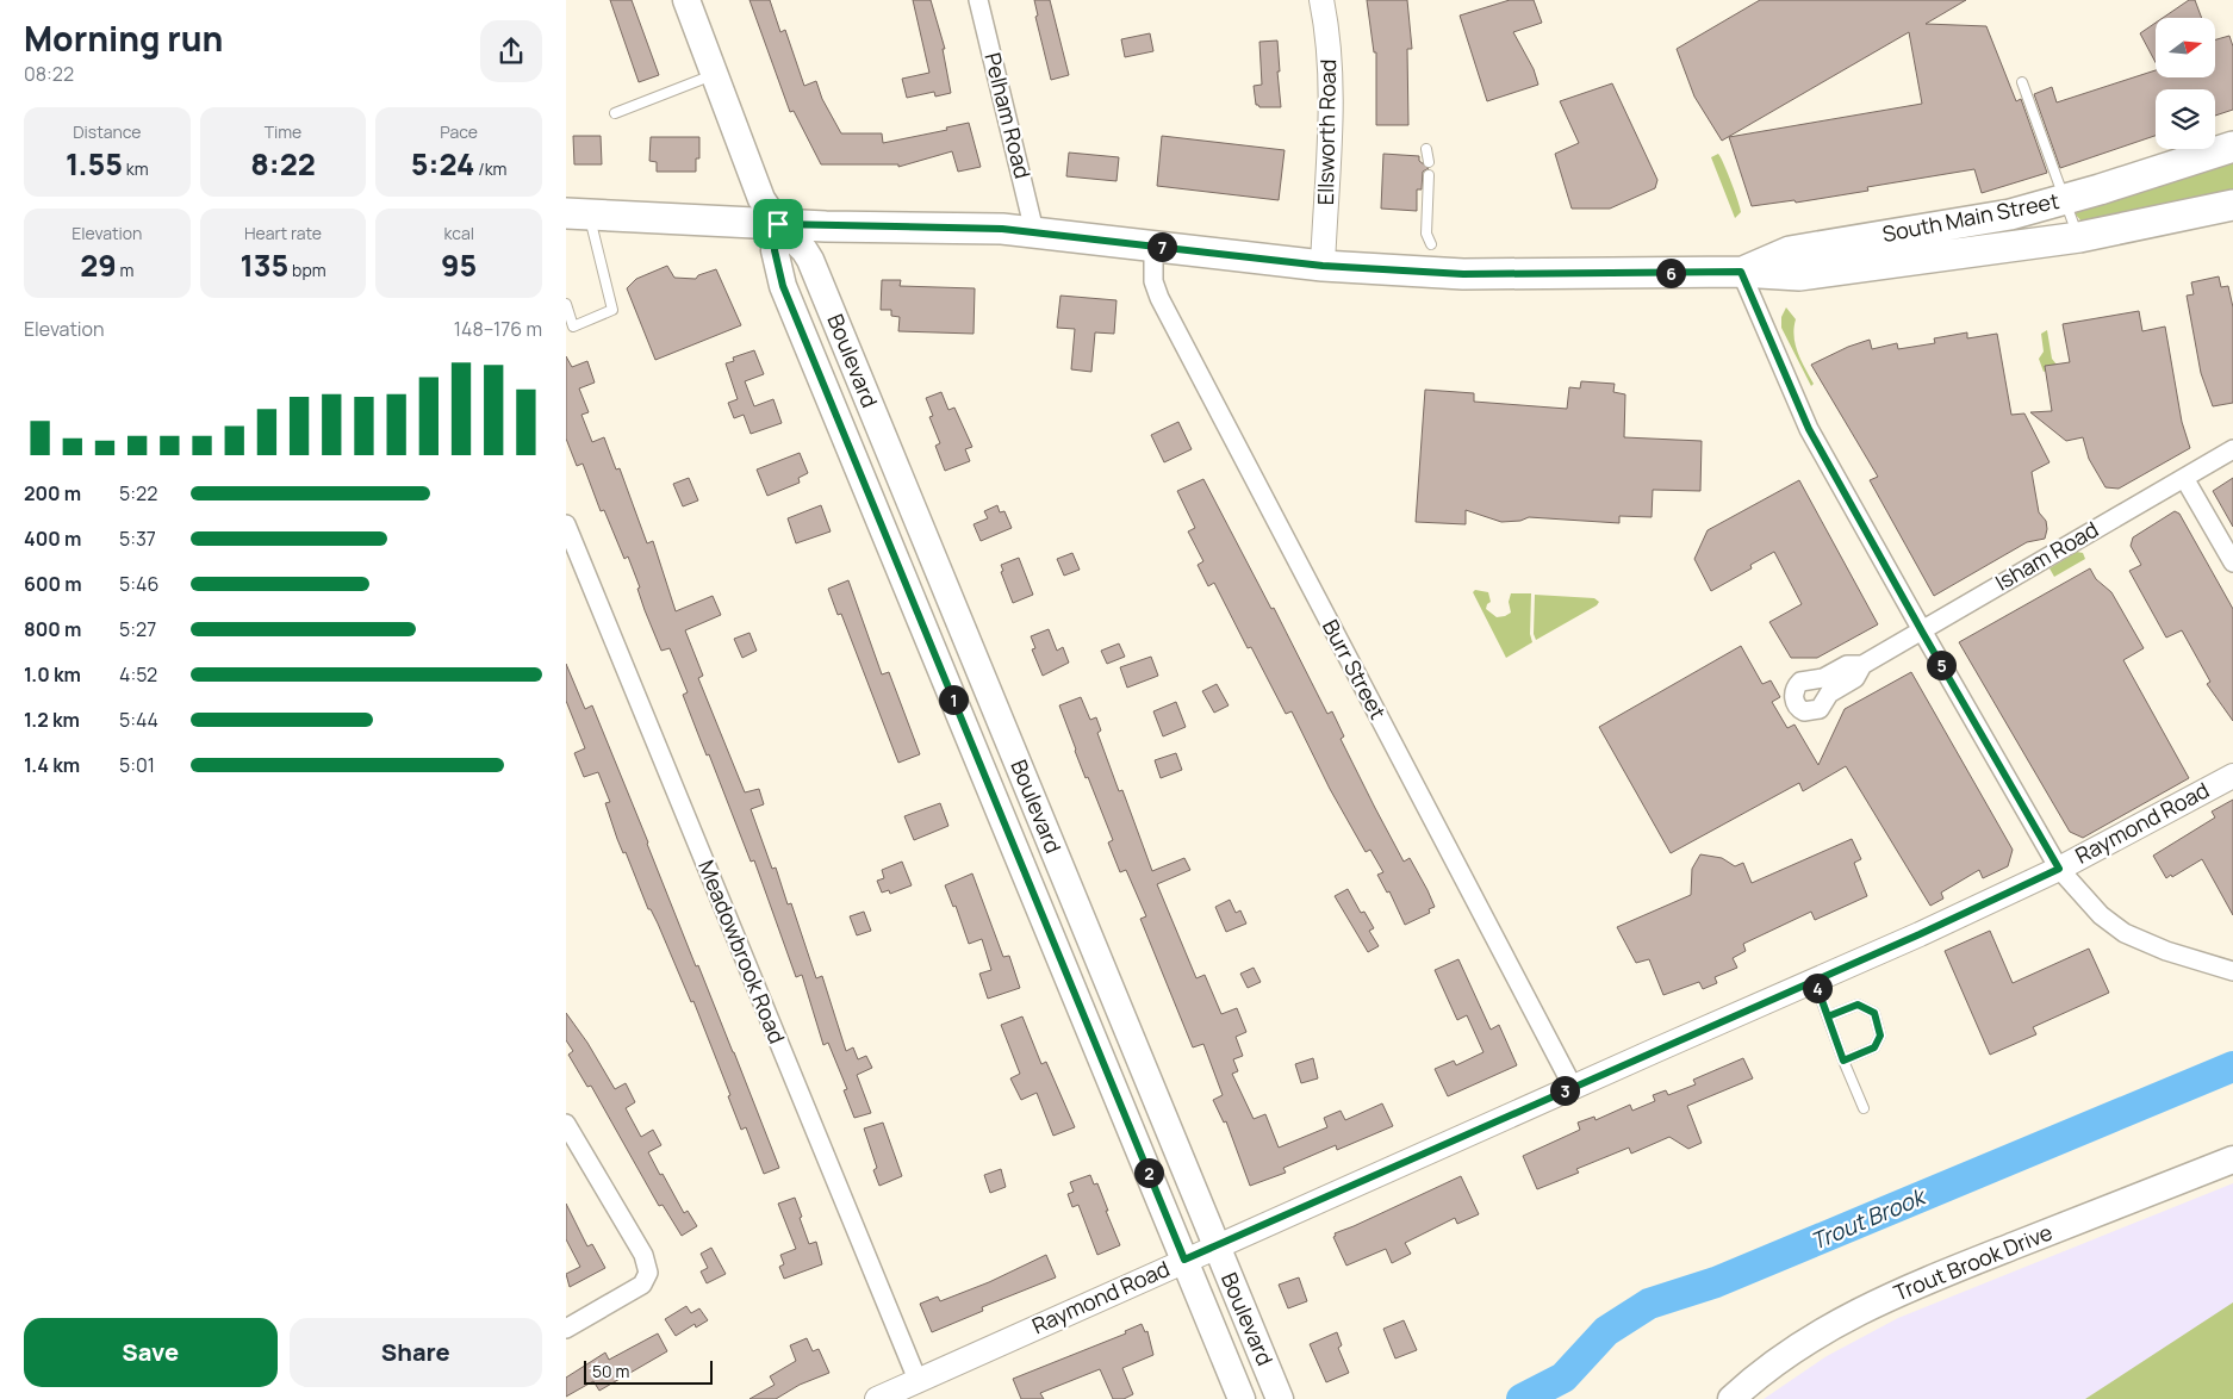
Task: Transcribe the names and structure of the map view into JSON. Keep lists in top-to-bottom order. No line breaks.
{"streets":{"main road":["South Main Street","Boulevard","Trout Brook Drive"],"street":["Pelham Road","Ellsworth Road","Isham Road","Burr Street","Raymond Road","Meadowbrook Road"]},"crossings":[["Pelham Road","South Main Street"],["Ellsworth Road","South Main Street"],["South Main Street","Boulevard"],["South Main Street","Burr Street"],["Boulevard","Raymond Road"],["Burr Street","Raymond Road"],["Raymond Road","Meadowbrook Road"]],"water":["Trout Brook"],"scale_bar":"50 m","north":"right","page":{"heading":["Morning run","08:22"],"stats":[["Distance","1.55 km"],["Time","8:22"],["Pace","5:24 /km"],["Elevation","29 m"],["Heart rate","135 bpm"],["kcal","95"]],"pins":["7","6","5","1","4","3","2"],"chart":["Elevation","148–176 m"],"list":[{"name":"200 m","note":"5:22"},{"name":"400 m","note":"5:37"},{"name":"600 m","note":"5:46"},{"name":"800 m","note":"5:27"},{"name":"1.0 km","note":"4:52"},{"name":"1.2 km","note":"5:44"},{"name":"1.4 km","note":"5:01"}],"buttons":["Save","Share"],"scale":"50 m"}}
